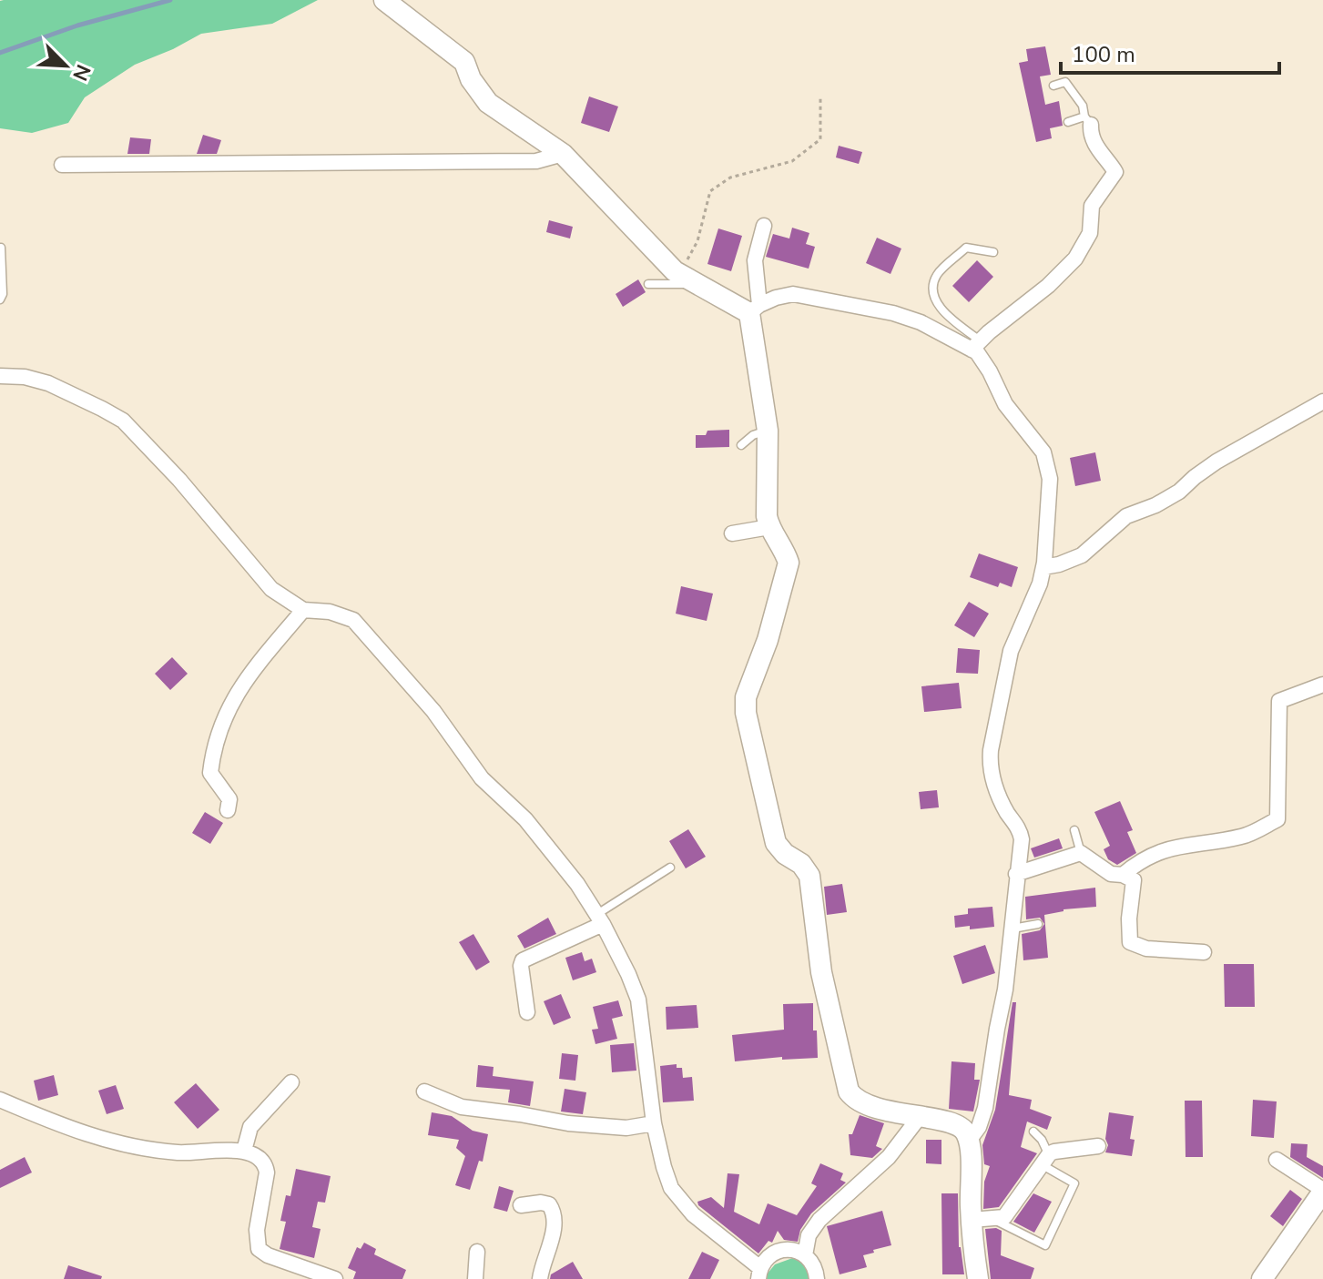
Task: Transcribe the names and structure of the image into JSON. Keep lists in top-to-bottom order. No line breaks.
{"scale_bar":"100 m","north":"bottom right"}
